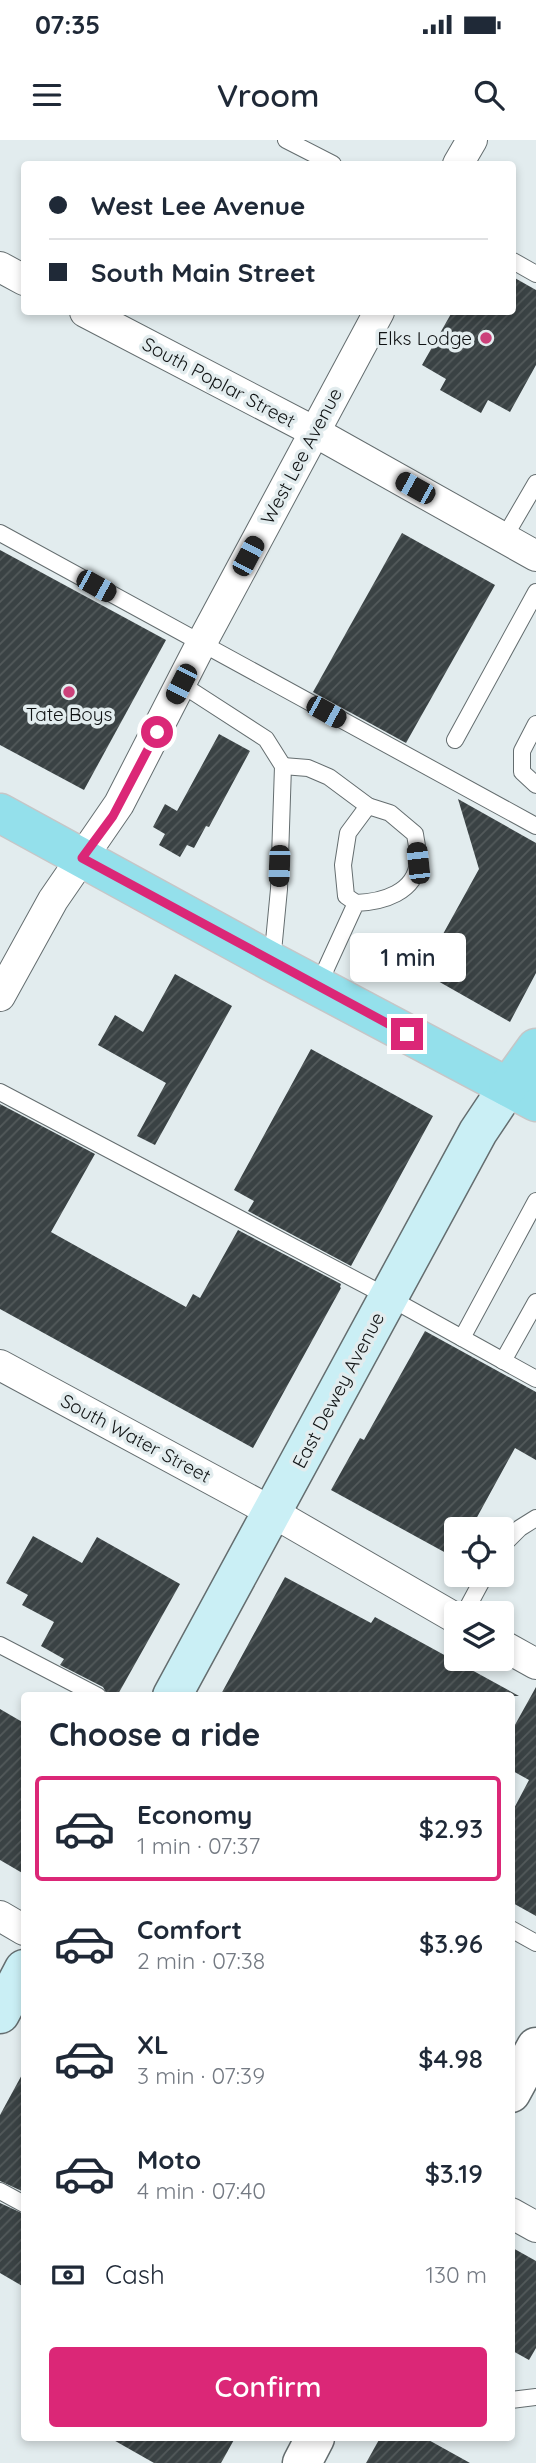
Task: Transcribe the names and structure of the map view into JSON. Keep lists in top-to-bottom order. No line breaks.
{"streets":{"main road":["East Dewey Avenue"],"street":["South Poplar Street","West Lee Avenue","South Water Street"]},"crossings":[["South Poplar Street","West Lee Avenue"],["East Dewey Avenue","South Water Street"]],"places":["Elks Lodge","Tate Boys"],"page":{"status":"07:35","header":"Vroom","banner":["West Lee Avenue","South Main Street"],"bubble":"1 min","heading":"Choose a ride","list":[{"name":"Economy","note":"1 min · 07:37","value":"$2.93"},{"name":"Comfort","note":"2 min · 07:38","value":"$3.96"},{"name":"XL","note":"3 min · 07:39","value":"$4.98"},{"name":"Moto","note":"4 min · 07:40","value":"$3.19"}],"pay":["Cash","130 m"],"buttons":"Confirm"}}
